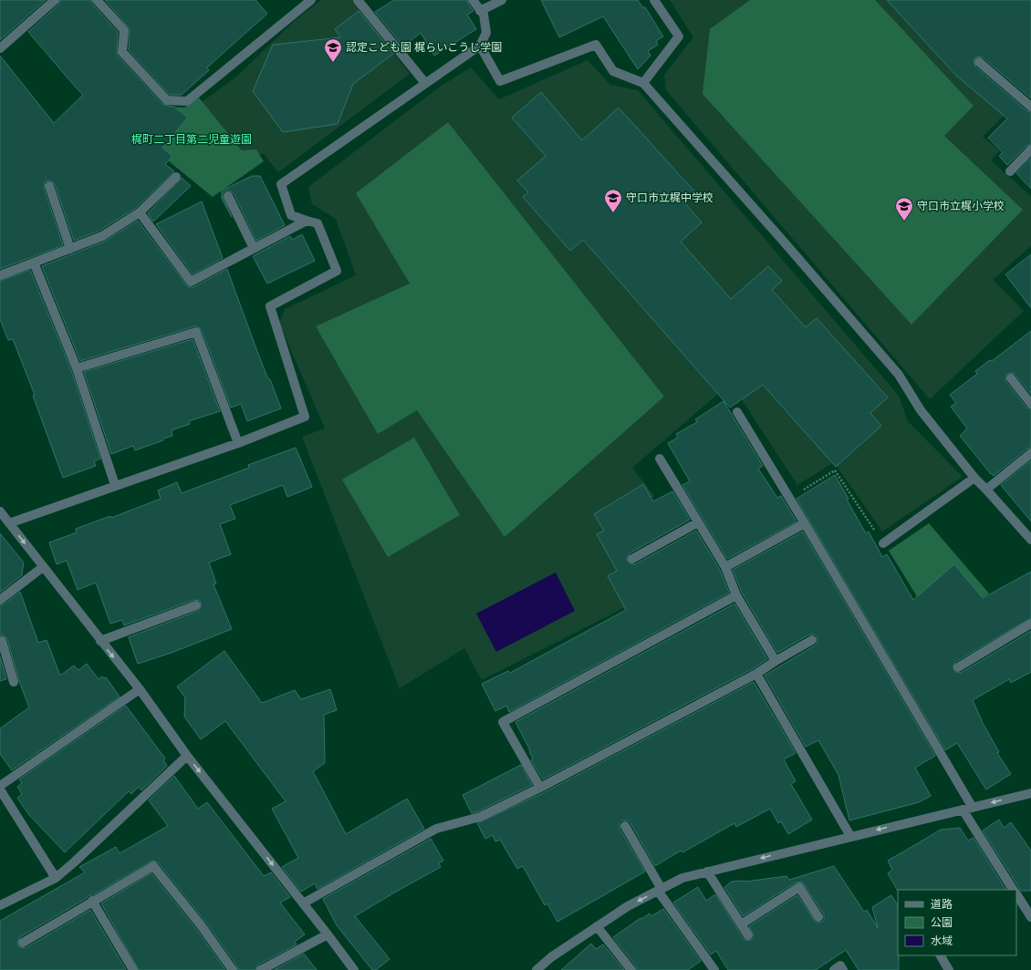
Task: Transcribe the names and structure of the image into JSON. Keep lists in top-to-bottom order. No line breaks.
{"parks":["梶町二丁目第二児童遊園"],"places":{"school or university":["認定こども園 梶らいこうじ学園","守口市立梶中学校","守口市立梶小学校"]},"legend":["道路","公園","水域"]}
